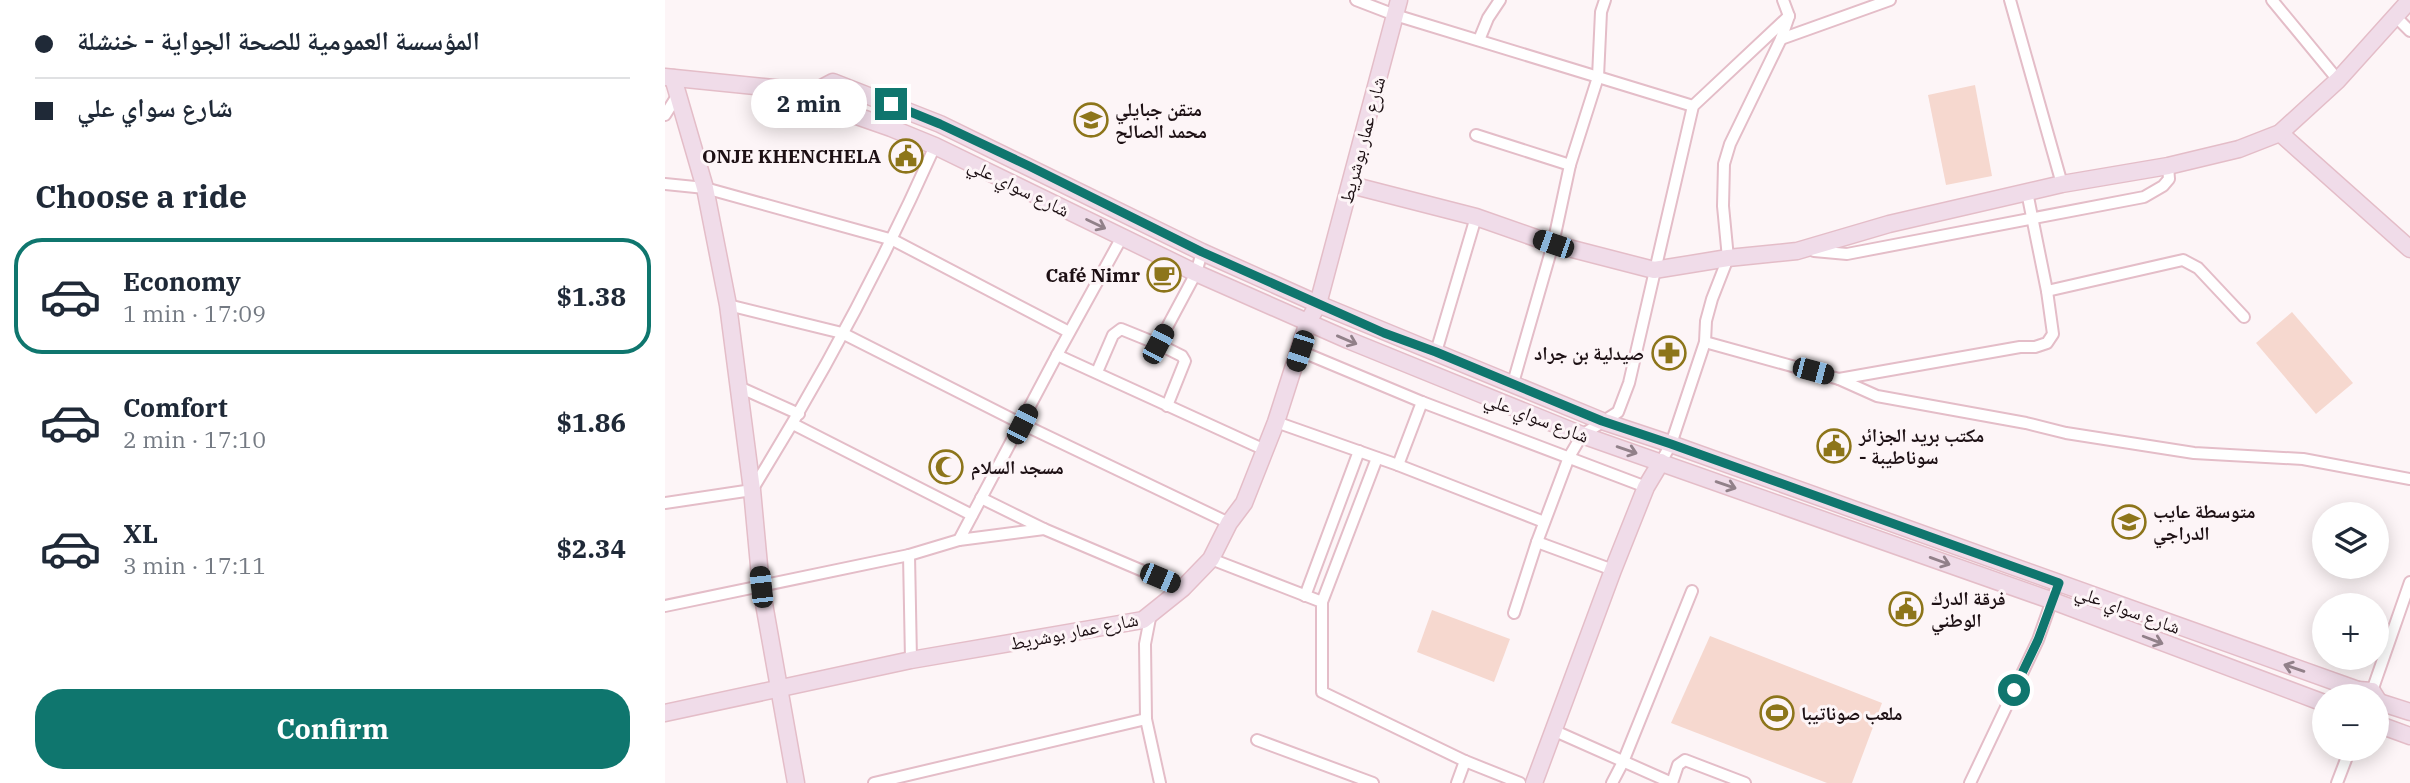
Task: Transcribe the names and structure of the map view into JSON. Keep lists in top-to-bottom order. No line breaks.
{"streets":{"main road":["شارع عمار بوشريط","شارع سواي علي"]},"crossings":[["شارع عمار بوشريط","شارع سواي علي"]],"places":{"school or university":["متقن جبايلي محمد الصالح","متوسطة عايب الدراجي"],"public building":["ONJE KHENCHELA","مكتب بريد الجزائر - سوناطيبة","فرقة الدرك الوطني"],"cafe":["Café Nimr"],"pharmacy":["صيدلية بن جراد"],"mosque":["مسجد السلام"],"sports":["ملعب صوناتيبا"]},"page":{"banner":["المؤسسة العمومية للصحة الجواية - خنشلة","شارع سواي علي"],"bubble":"2 min","heading":"Choose a ride","list":[{"name":"Economy","note":"1 min · 17:09","value":"$1.38"},{"name":"Comfort","note":"2 min · 17:10","value":"$1.86"},{"name":"XL","note":"3 min · 17:11","value":"$2.34"}],"map_buttons":["+","−"],"buttons":"Confirm"}}
